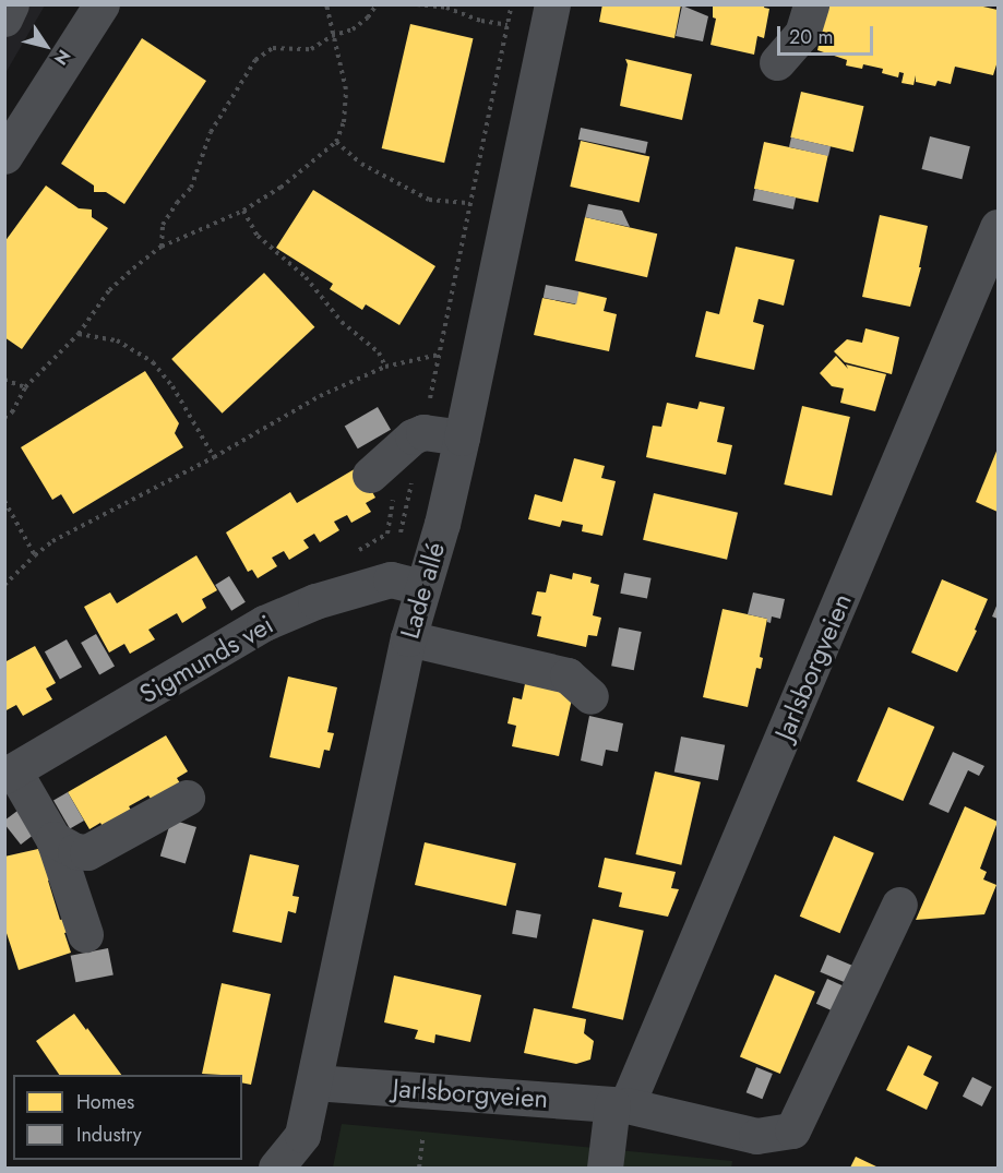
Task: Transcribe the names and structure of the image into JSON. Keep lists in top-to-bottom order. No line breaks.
{"streets":{"street":["Lade allé","Sigmunds vei","Jarlsborgveien"]},"crossings":[["Lade allé","Sigmunds vei"],["Lade allé","Jarlsborgveien"]],"legend":["Homes","Industry"],"scale_bar":"20 m","north":"bottom right"}
